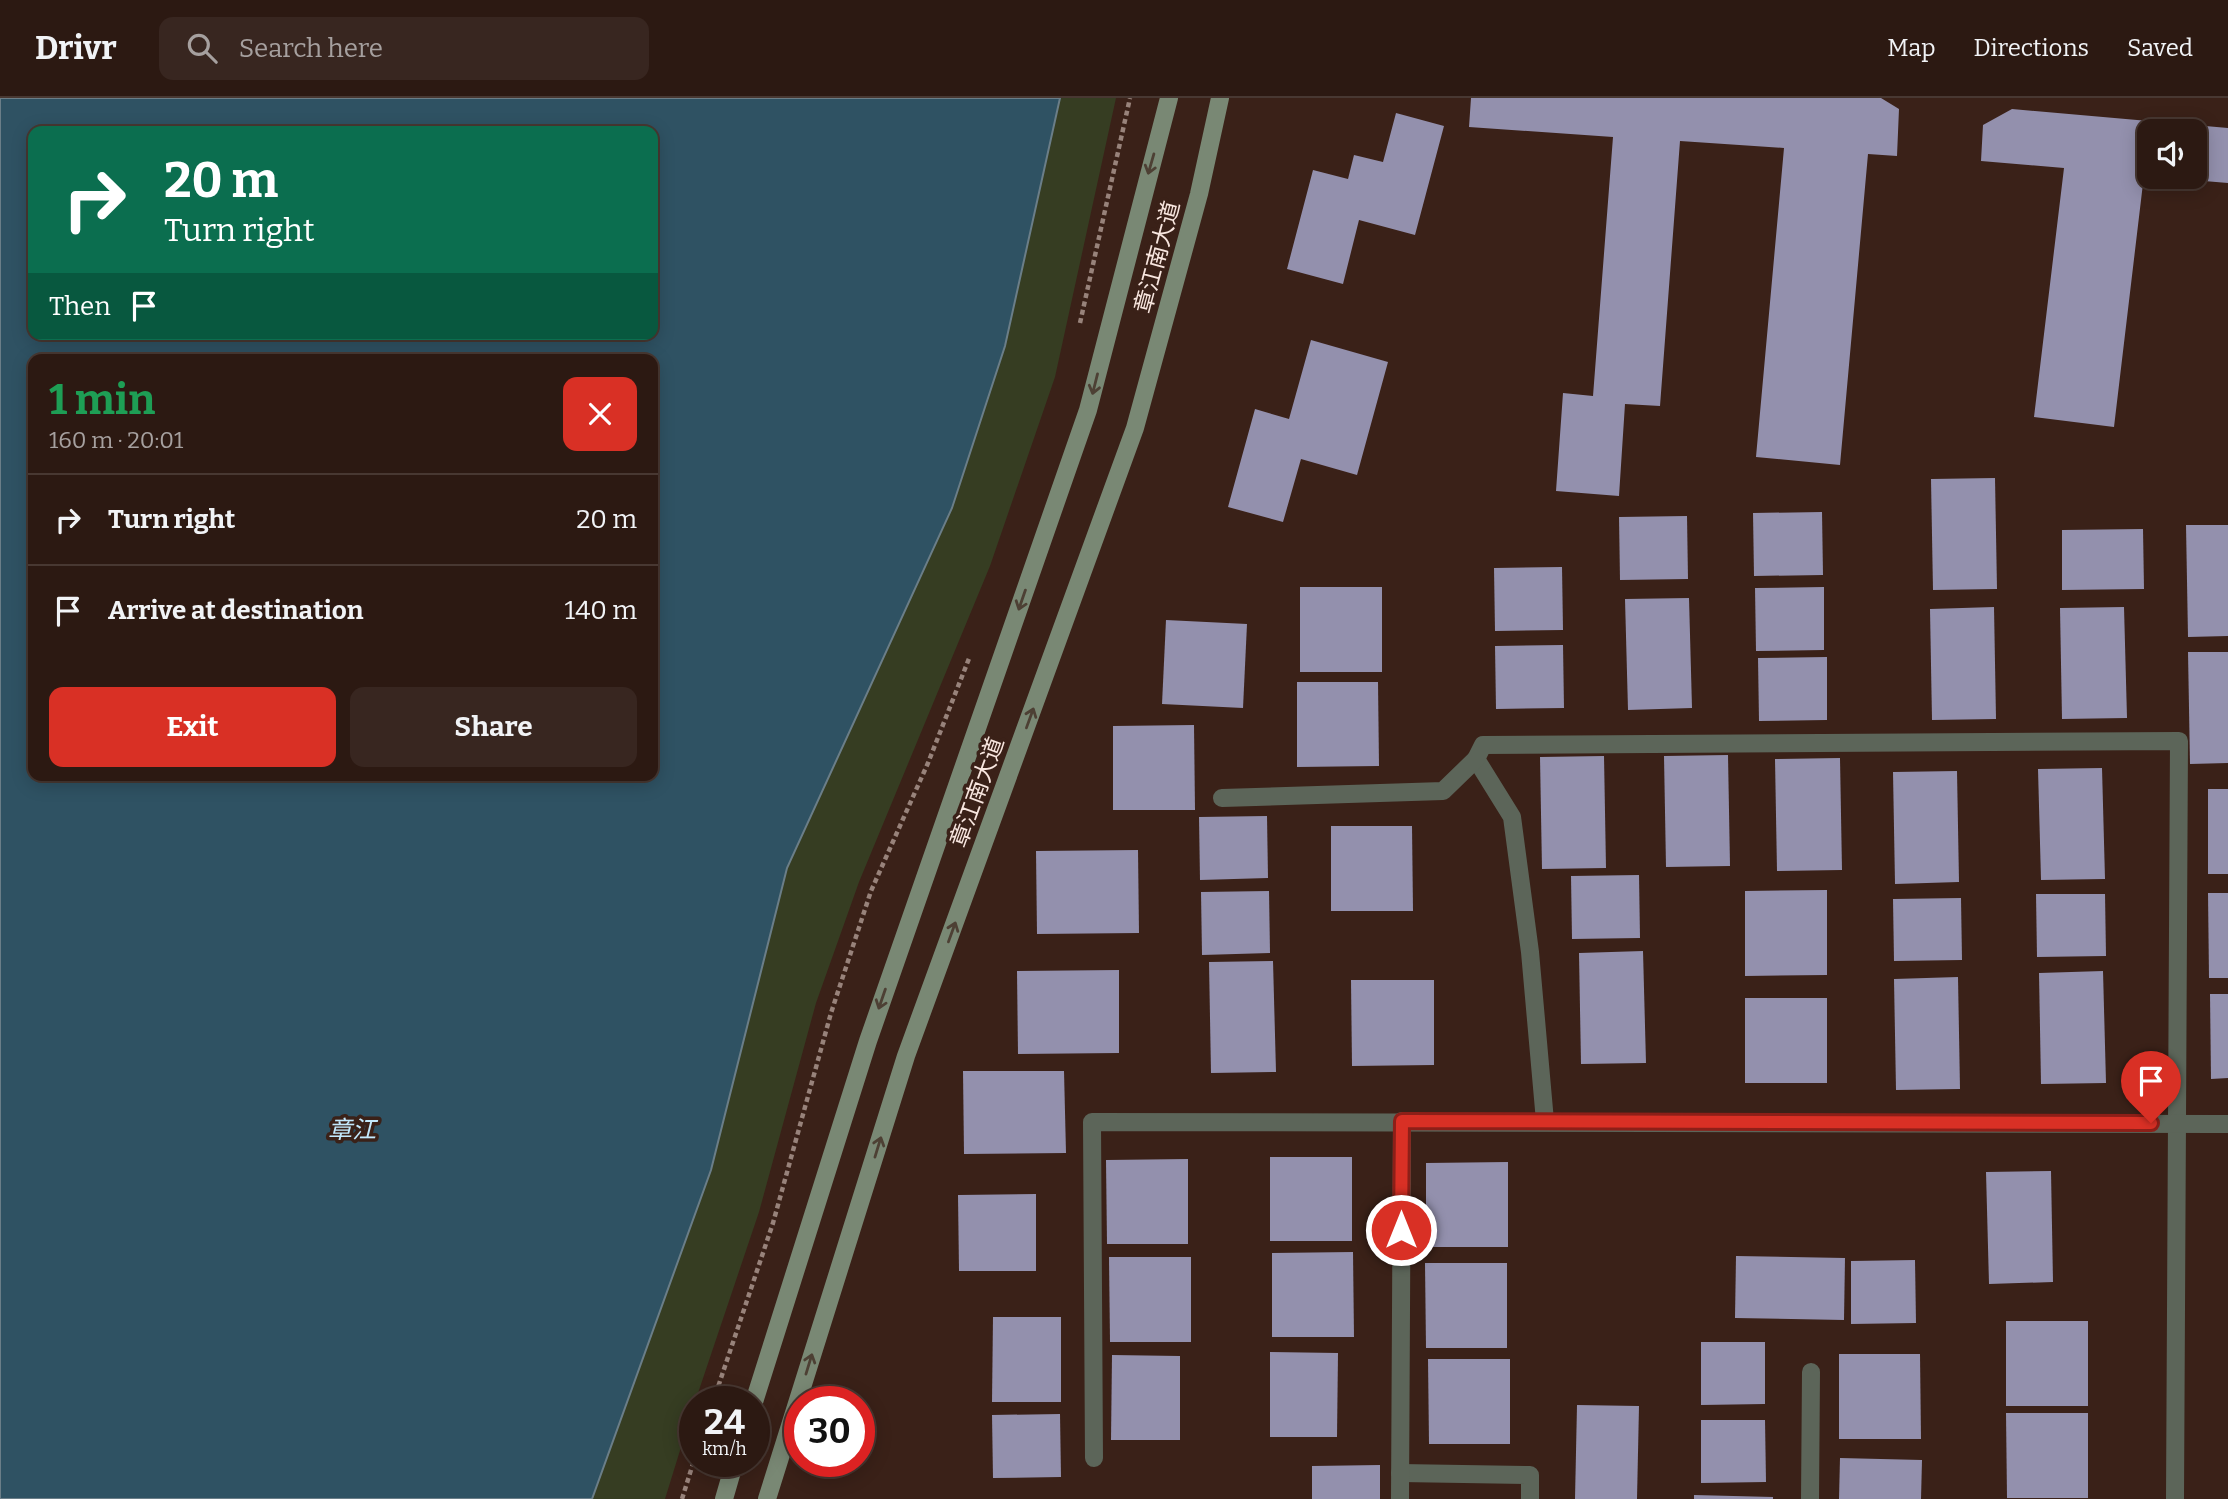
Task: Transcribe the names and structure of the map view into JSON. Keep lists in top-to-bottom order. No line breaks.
{"streets":{"main road":["章江南大道"]},"water":["章江"],"page":{"header":"Drivr","search":"Search here","nav":["Map","Directions","Saved"],"turn":["20 m","Turn right"],"then":"Then","heading":["1 min","160 m · 20:01"],"list":[{"name":"Turn right","value":"20 m"},{"name":"Arrive at destination","value":"140 m"}],"buttons":["Exit","Share"],"speed":"24 km/h","limit":"30"}}
